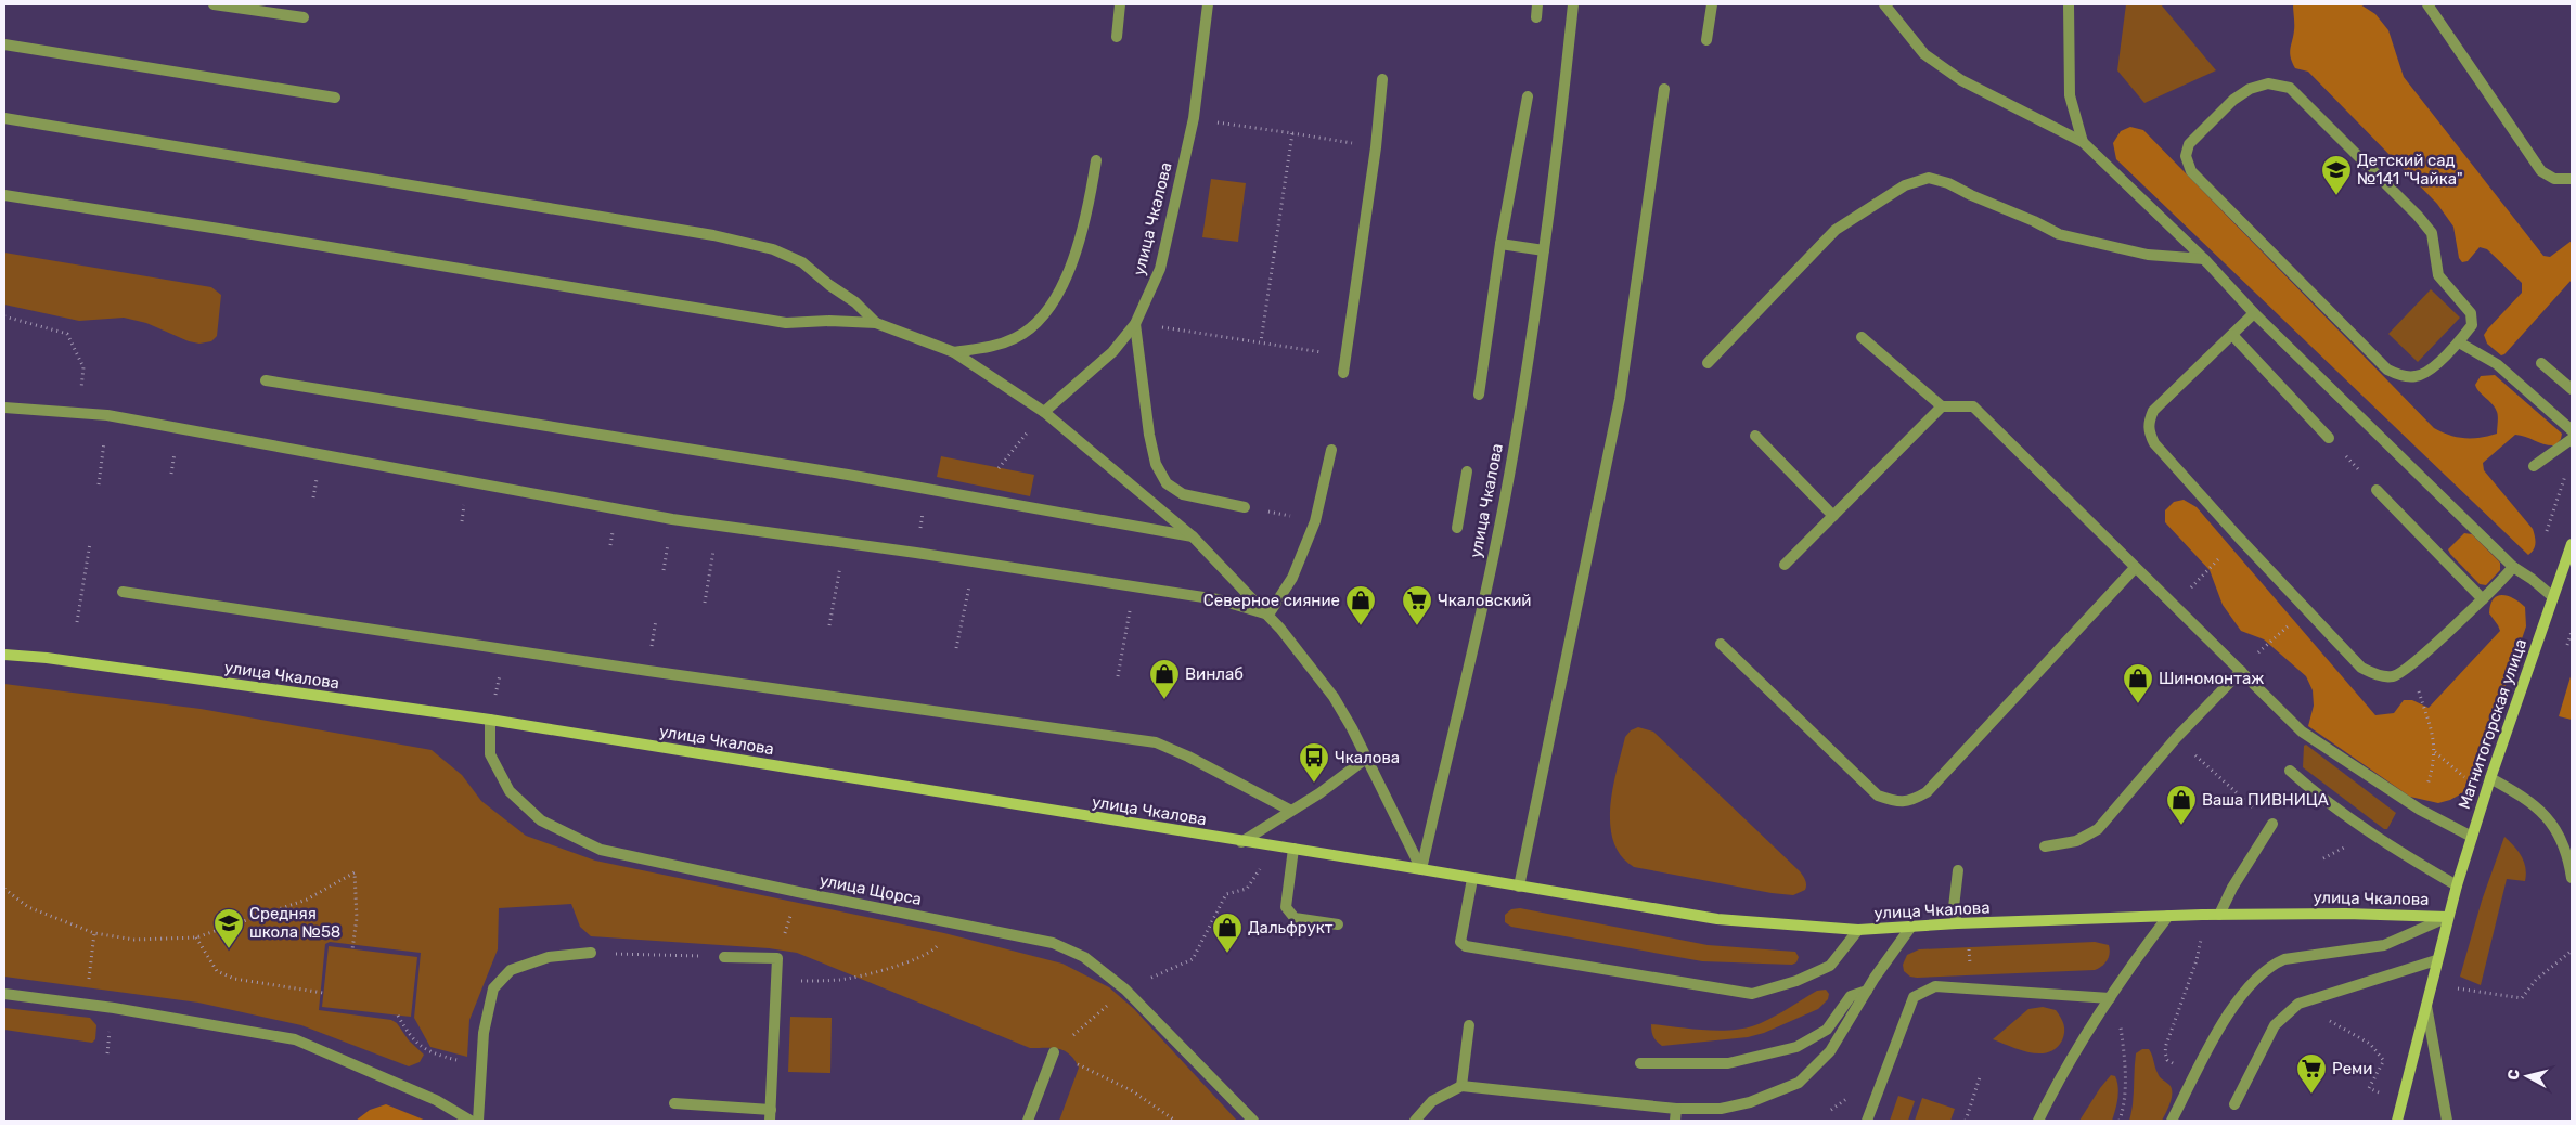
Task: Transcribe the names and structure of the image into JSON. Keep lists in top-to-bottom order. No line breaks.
{"streets":{"main road":["улица Чкалова","Магнитогорская улица"],"street":["улица Щорса"]},"crossings":[["улица Чкалова","Магнитогорская улица"],["улица Чкалова","улица Щорса"]],"places":{"school or university":["Детский сад №141 \"Чайка\"","Средняя школа №58"],"shop":["Северное сияние","Винлаб","Шиномонтаж","Ваша ПИВНИЦА","Дальфрукт"],"supermarket":["Чкаловский","Реми"],"bus stop":["Чкалова"]},"north":"left"}
